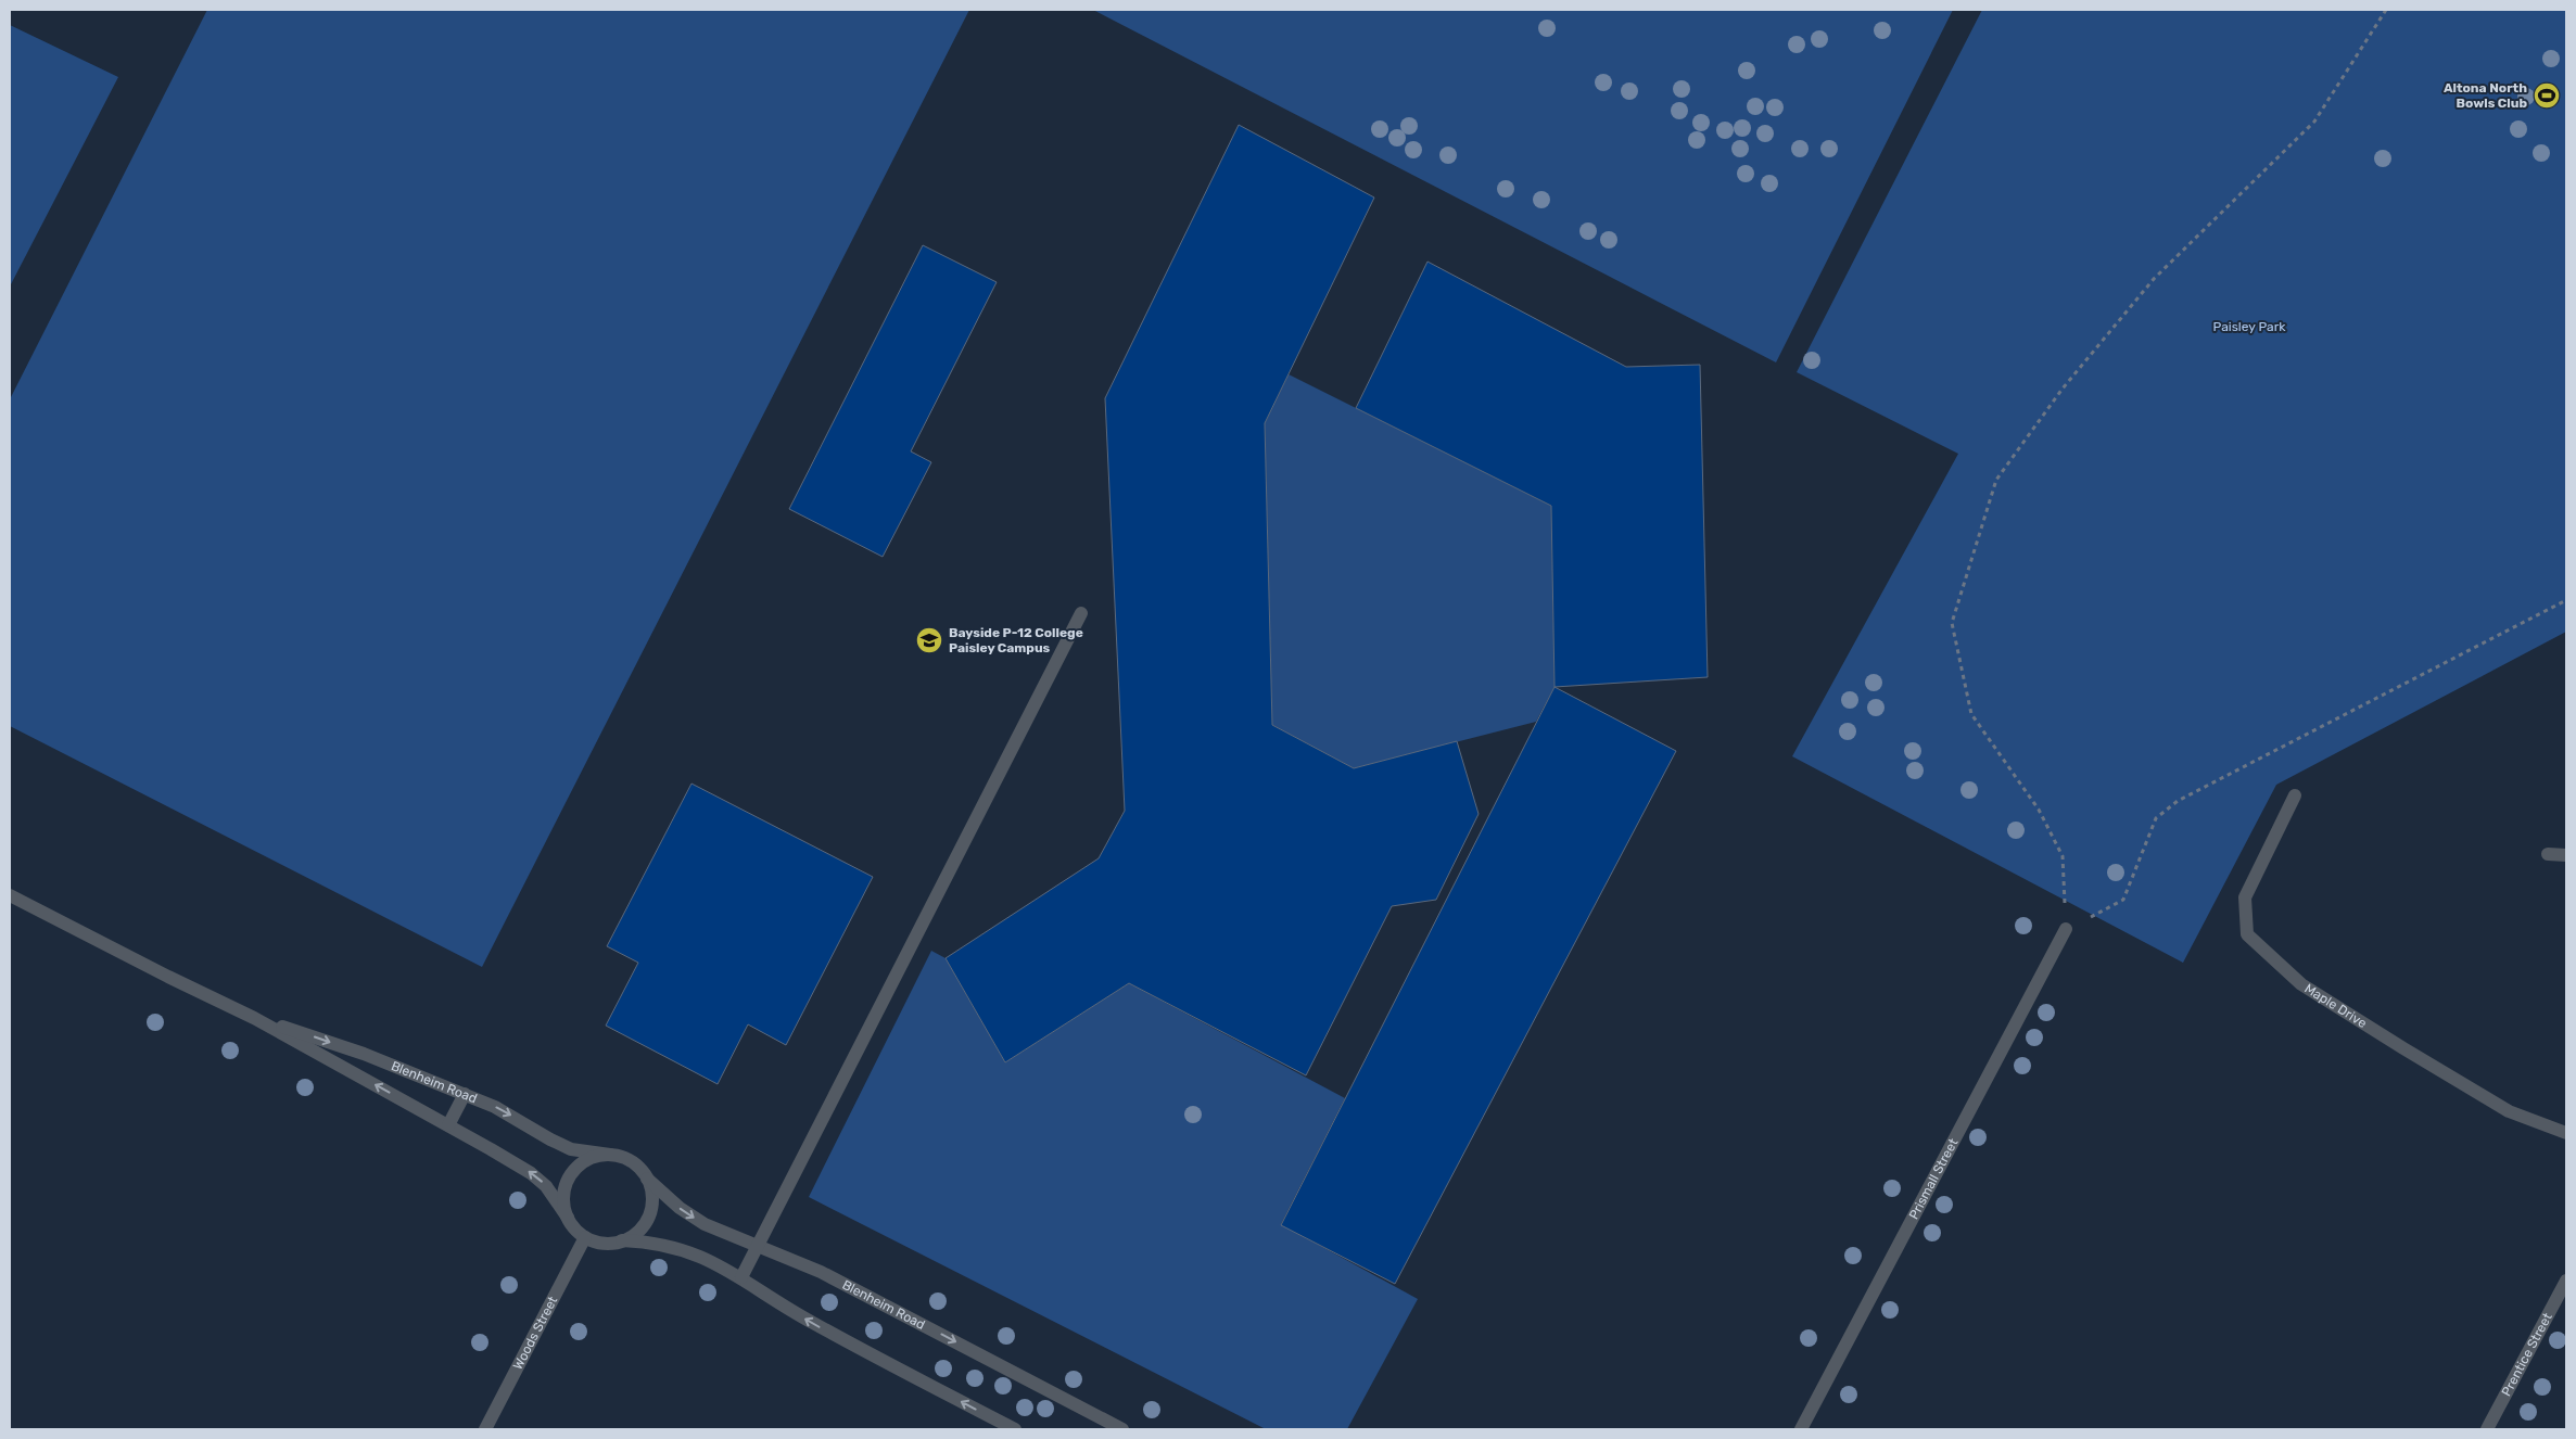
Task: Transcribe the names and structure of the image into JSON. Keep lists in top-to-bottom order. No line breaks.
{"streets":{"street":["Maple Drive","Blenheim Road","Prismall Street","Woods Street","Prentice Street"]},"crossings":[["Blenheim Road","Woods Street"]],"parks":["Paisley Park"],"places":{"sports":["Altona North Bowls Club"],"school or university":["Bayside P-12 College Paisley Campus"]}}
